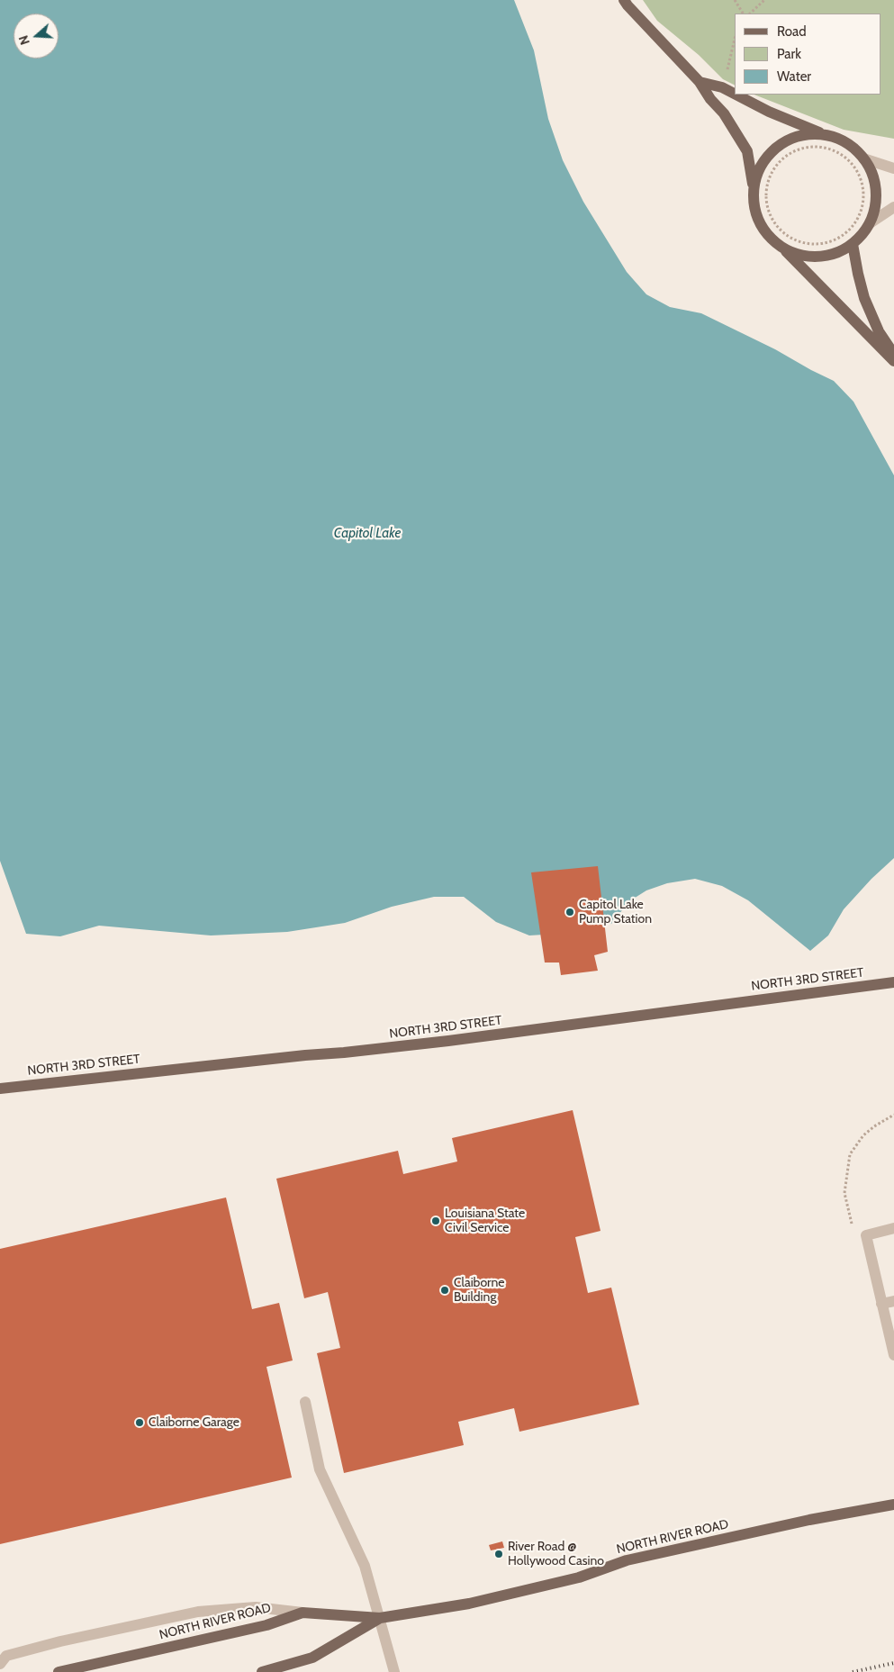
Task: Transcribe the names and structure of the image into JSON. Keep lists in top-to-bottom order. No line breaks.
{"streets":{"main road":["NORTH 3RD STREET","NORTH RIVER ROAD"]},"water":["Capitol Lake"],"places":["Capitol Lake Pump Station","Louisiana State Civil Service","Claiborne Building","Claiborne Garage","River Road @ Hollywood Casino"],"legend":["Road","Park","Water"],"north":"left"}
